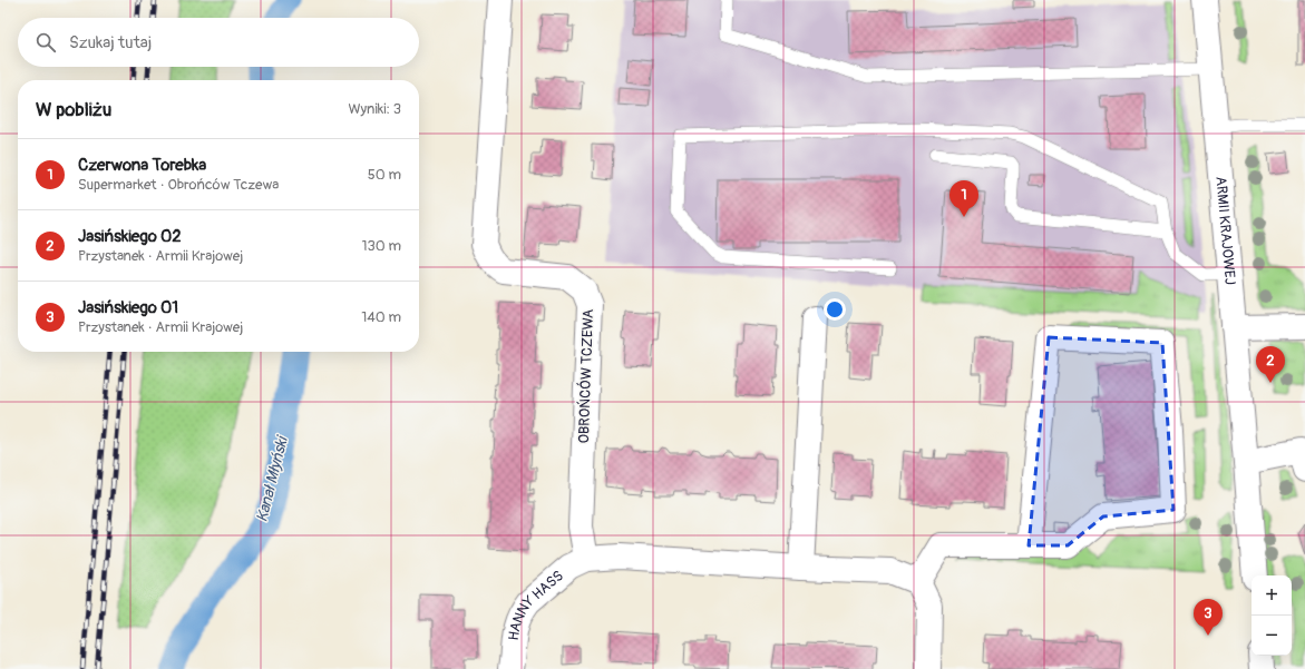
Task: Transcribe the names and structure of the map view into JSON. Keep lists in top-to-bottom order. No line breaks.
{"streets":{"street":["ARMII KRAJOWEJ","OBROŃCÓW TCZEWA","HANNY HASS"]},"crossings":[["OBROŃCÓW TCZEWA","HANNY HASS"]],"water":["Kanał Młyński"],"page":{"search":"Szukaj tutaj","heading":["W pobliżu","Wyniki: 3"],"list":[{"mark":"1","name":"Czerwona Torebka","note":"Supermarket · Obrońców Tczewa","value":"50 m"},{"mark":"2","name":"Jasińskiego 02","note":"Przystanek · Armii Krajowej","value":"130 m"},{"mark":"3","name":"Jasińskiego 01","note":"Przystanek · Armii Krajowej","value":"140 m"}],"pins":["1","2","3"],"map_buttons":["+","−"]}}
